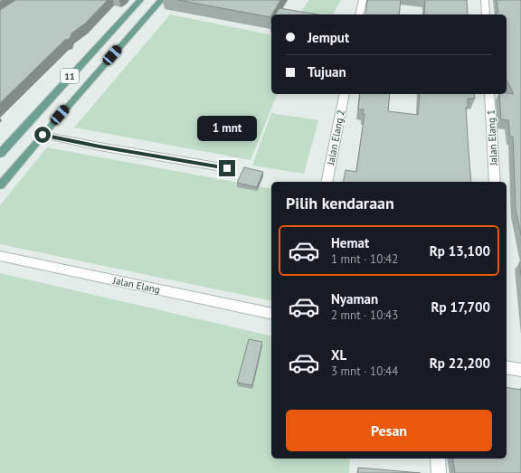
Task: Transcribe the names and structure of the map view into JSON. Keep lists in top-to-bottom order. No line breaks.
{"streets":{"main road":["11"],"street":["Jalan Elang 2","Jalan Elang 1","Jalan Elang"]},"page":{"banner":["Jemput","Tujuan"],"bubble":"1 mnt","heading":"Pilih kendaraan","list":[{"name":"Hemat","note":"1 mnt · 10:42","value":"Rp 13,100"},{"name":"Nyaman","note":"2 mnt · 10:43","value":"Rp 17,700"},{"name":"XL","note":"3 mnt · 10:44","value":"Rp 22,200"}],"buttons":"Pesan"}}
